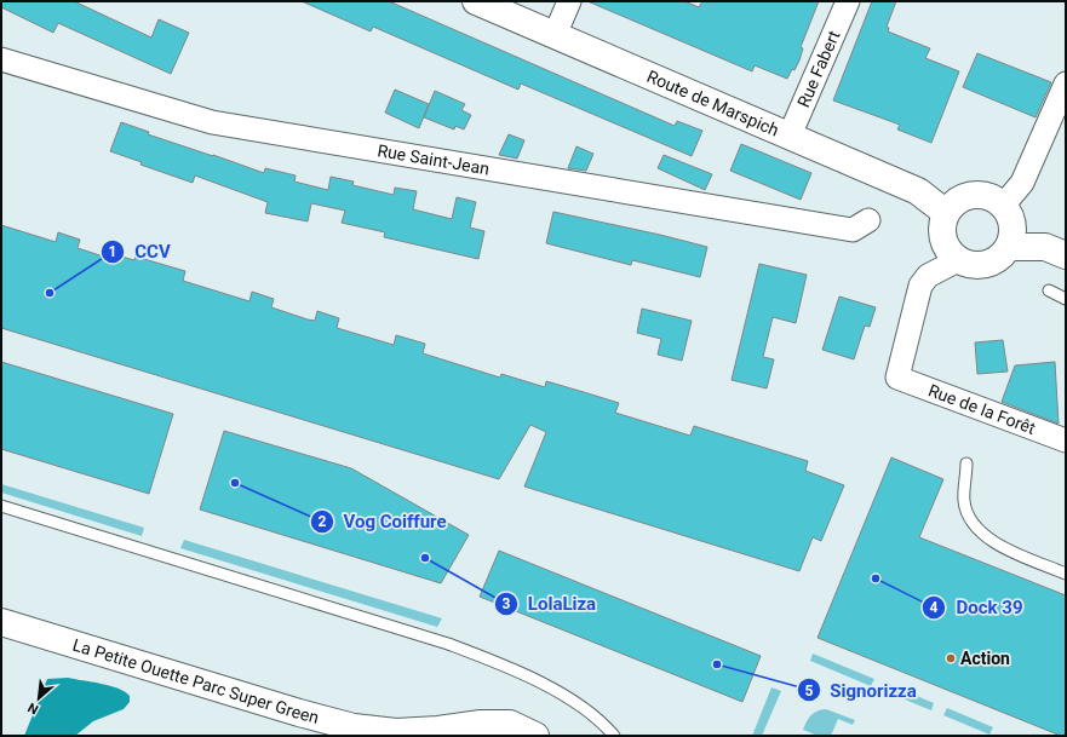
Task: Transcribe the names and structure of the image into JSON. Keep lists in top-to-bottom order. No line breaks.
{"streets":{"main road":["Route de Marspich","La Petite Ouette Parc Super Green"],"street":["Rue Fabert","Rue Saint-Jean","Rue de la Forêt"]},"crossings":[["Rue Fabert","Route de Marspich"],["Route de Marspich","Rue de la Forêt"]],"places":["CCV","Vog Coiffure","LolaLiza","Dock 39","Action","Signorizza"],"north":"bottom left"}
